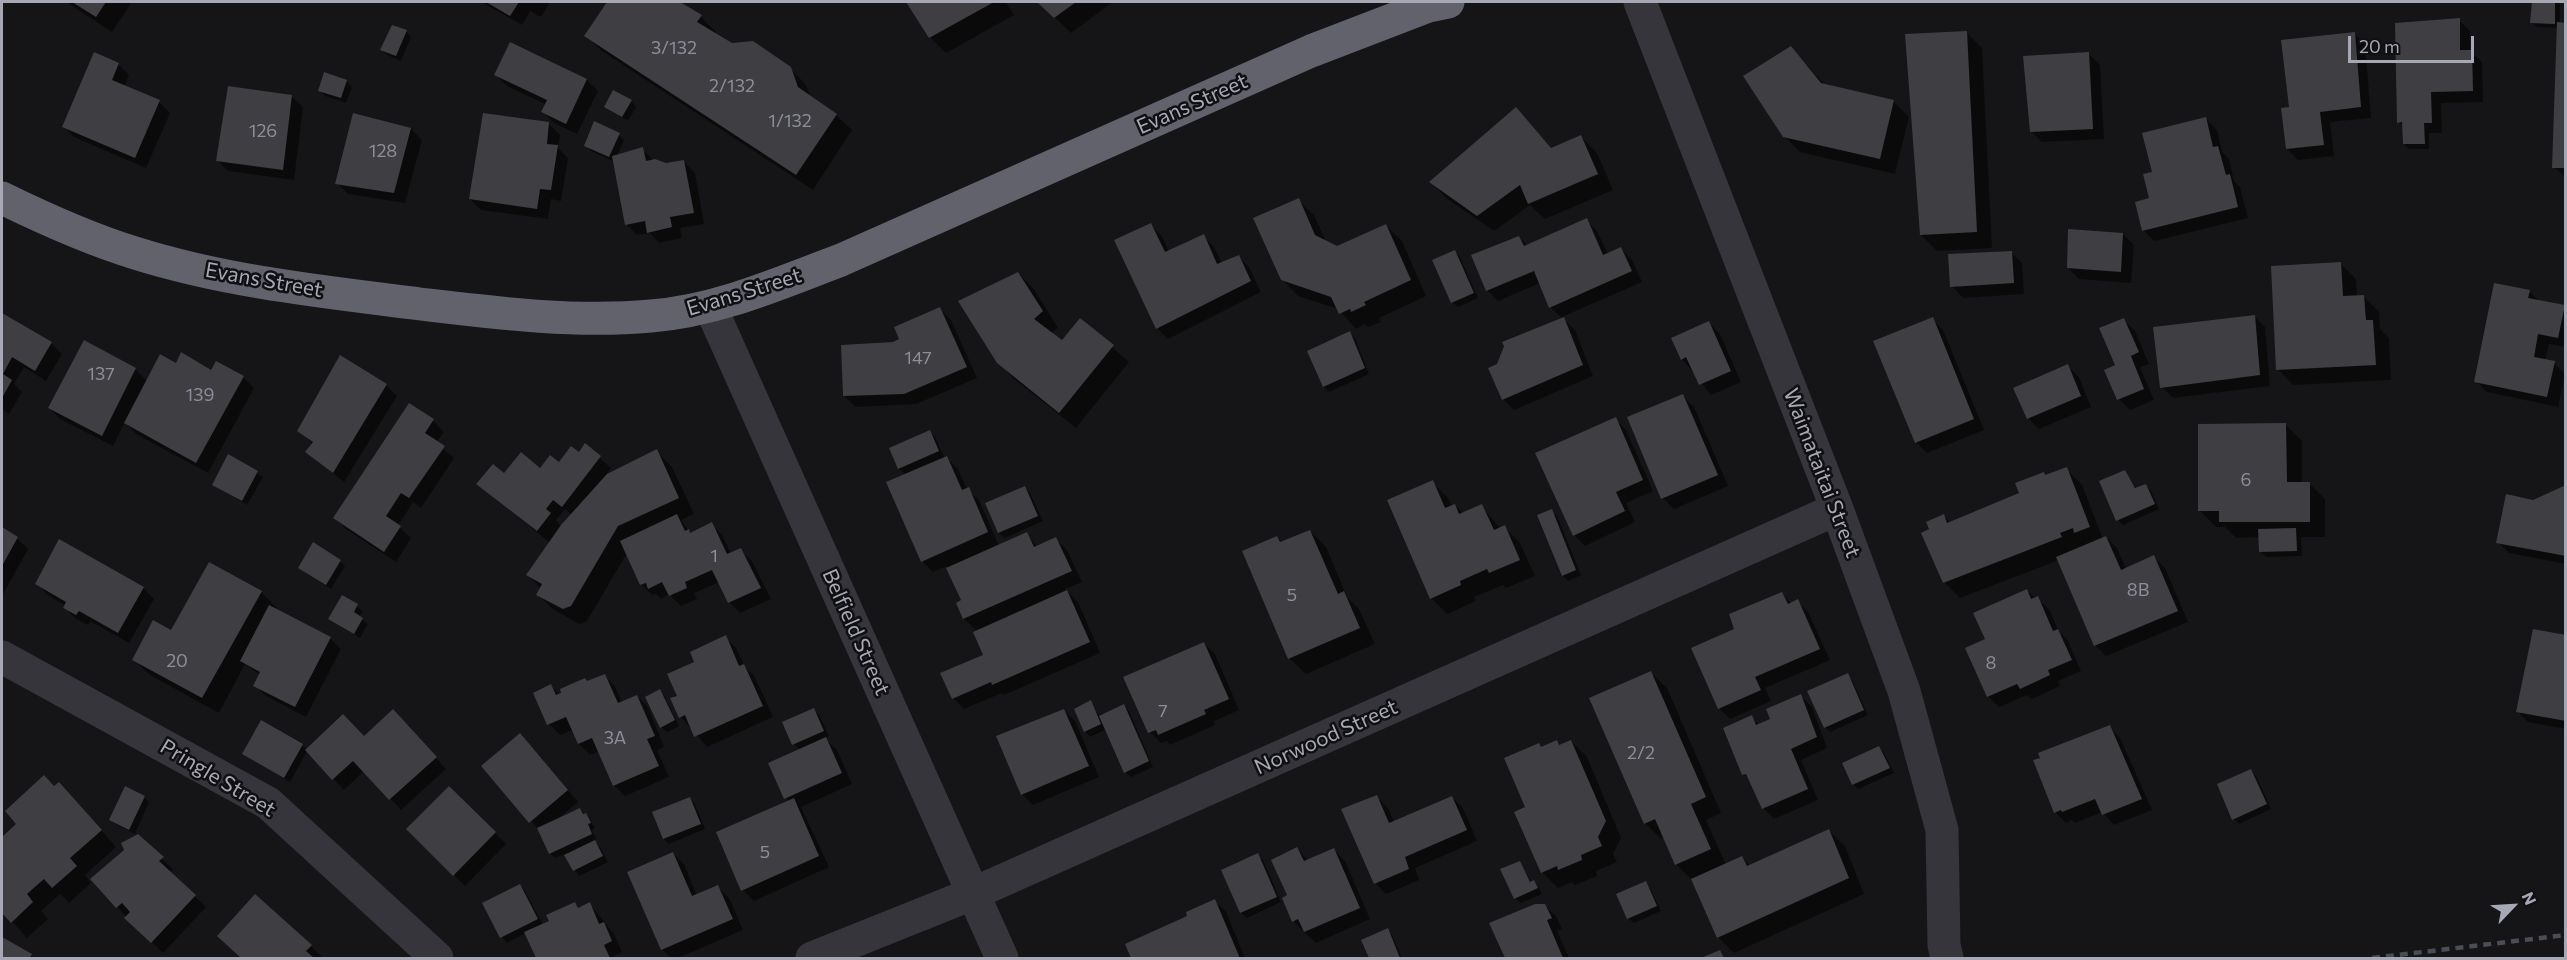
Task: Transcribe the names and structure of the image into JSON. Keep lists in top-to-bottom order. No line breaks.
{"streets":{"highway":["Evans Street"],"street":["Waimataitai Street","Belfield Street","Norwood Street","Pringle Street"]},"crossings":[["Evans Street","Belfield Street"],["Waimataitai Street","Norwood Street"],["Belfield Street","Norwood Street"]],"house_numbers":["3/132","2/132","1/132","126","128","147","137","139","6","1","8B","5","20","8","7","3A","2/2","5"],"scale_bar":"20 m","north":"top right"}
